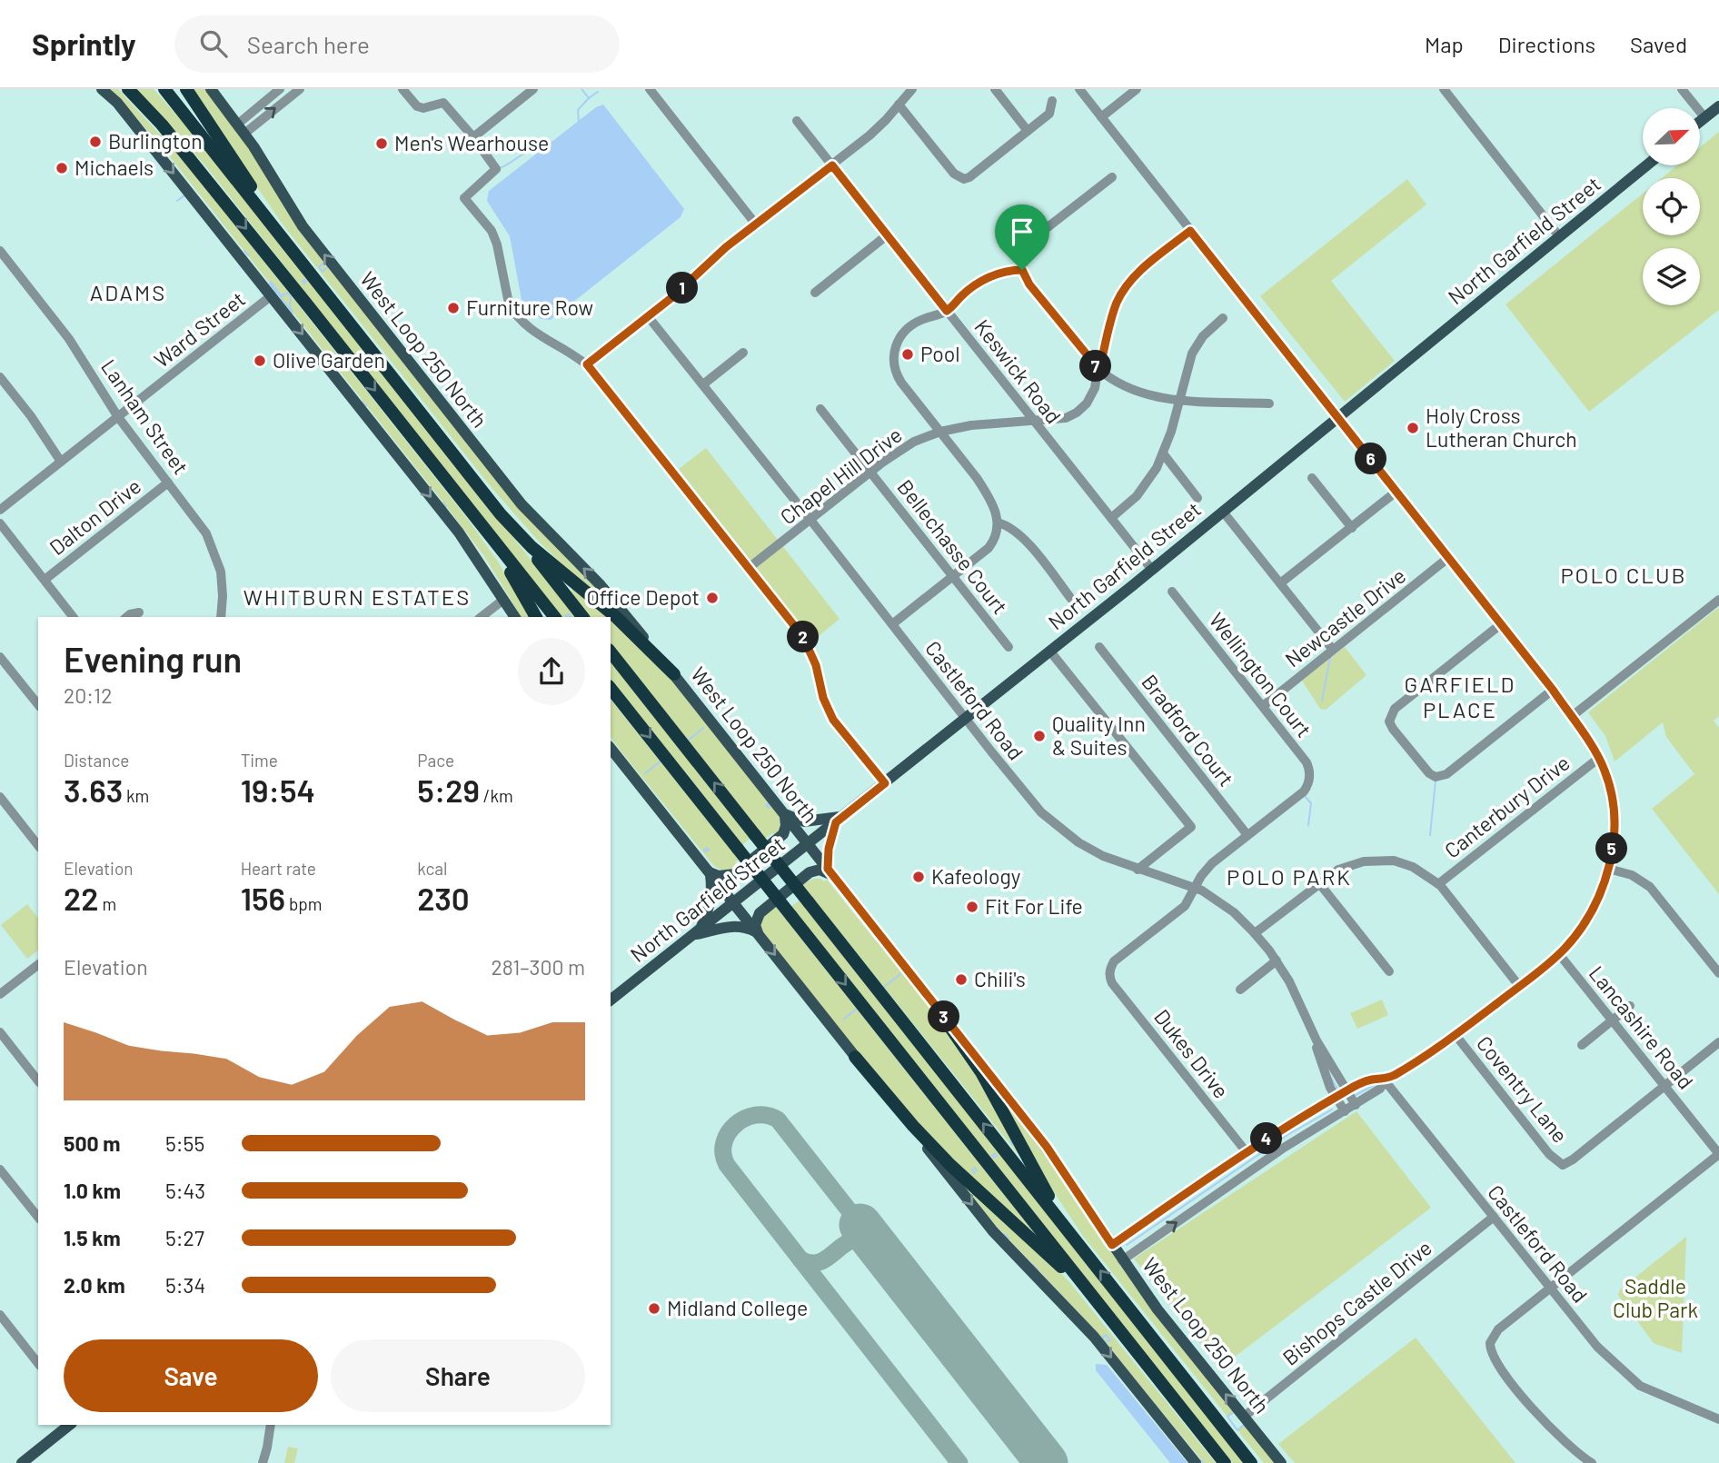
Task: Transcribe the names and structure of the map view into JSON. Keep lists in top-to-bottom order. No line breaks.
{"streets":{"main road":["North Garfield Street","West Loop 250 North"],"street":["Ward Street","Keswick Road","Lanham Street","Chapel Hill Drive","Dalton Drive","Bellechasse Court","Newcastle Drive","Wellington Court","Castleford Road","Bradford Court","Canterbury Drive","Lancashire Road","Dukes Drive","Coventry Lane","Bishops Castle Drive"]},"crossings":[["North Garfield Street","West Loop 250 North"],["North Garfield Street","Keswick Road"],["North Garfield Street","Castleford Road"],["Ward Street","Lanham Street"],["West Loop 250 North","Bishops Castle Drive"],["Keswick Road","Chapel Hill Drive"],["Lanham Street","Dalton Drive"],["Chapel Hill Drive","Bellechasse Court"],["Chapel Hill Drive","Castleford Road"],["Newcastle Drive","Wellington Court"],["Wellington Court","Bradford Court"],["Castleford Road","Dukes Drive"],["Castleford Road","Bishops Castle Drive"],["Lancashire Road","Coventry Lane"]],"districts":["ADAMS","POLO CLUB","WHITBURN ESTATES","GARFIELD PLACE","POLO PARK"],"parks":["Saddle Club Park"],"places":["Burlington","Men's Wearhouse","Michaels","Furniture Row","Pool","Olive Garden","Holy Cross Lutheran Church","Office Depot","Quality Inn & Suites","Kafeology","Fit For Life","Chili's","Midland College"],"north":"top right","page":{"header":"Sprintly","search":"Search here","nav":["Map","Directions","Saved"],"pins":["1","7","6","2","5","3","4"],"heading":["Evening run","20:12"],"stats":[["Distance","3.63 km"],["Time","19:54"],["Pace","5:29 /km"],["Elevation","22 m"],["Heart rate","156 bpm"],["kcal","230"]],"chart":["Elevation","281–300 m"],"list":[{"name":"500 m","note":"5:55"},{"name":"1.0 km","note":"5:43"},{"name":"1.5 km","note":"5:27"},{"name":"2.0 km","note":"5:34"}],"buttons":["Save","Share"]}}
